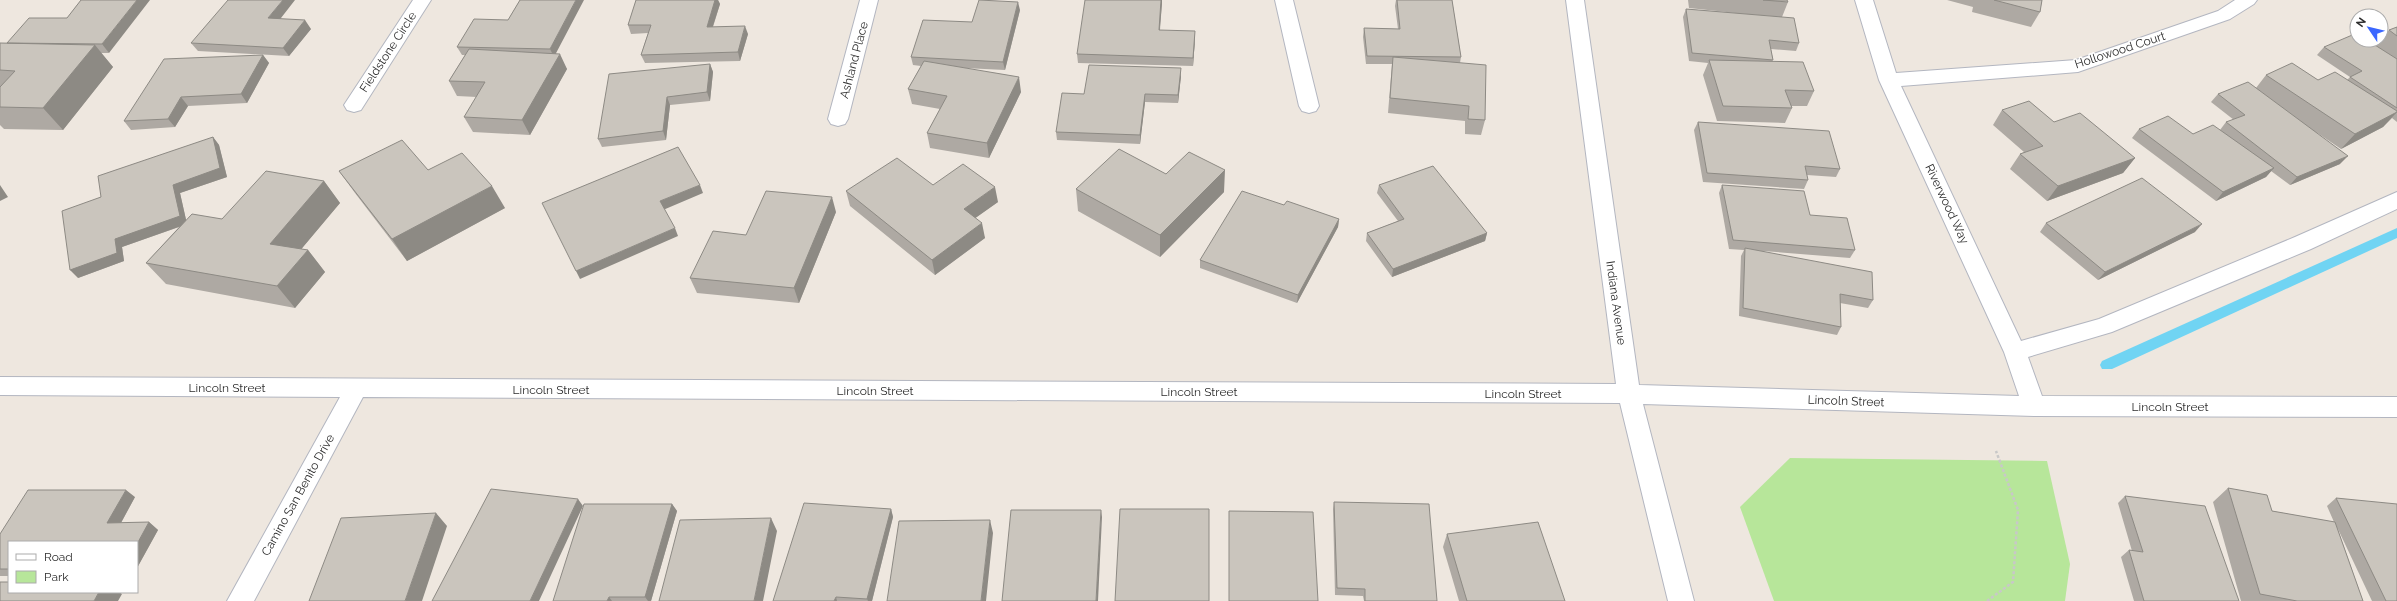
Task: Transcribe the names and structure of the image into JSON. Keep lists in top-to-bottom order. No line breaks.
{"streets":{"street":["Hollowood Court","Fieldstone Circle","Ashland Place","Riverwood Way","Indiana Avenue","Lincoln Street","Camino San Benito Drive"]},"crossings":[["Hollowood Court","Riverwood Way"],["Riverwood Way","Lincoln Street"],["Indiana Avenue","Lincoln Street"],["Lincoln Street","Camino San Benito Drive"]],"legend":["Road","Park"],"north":"top left"}
